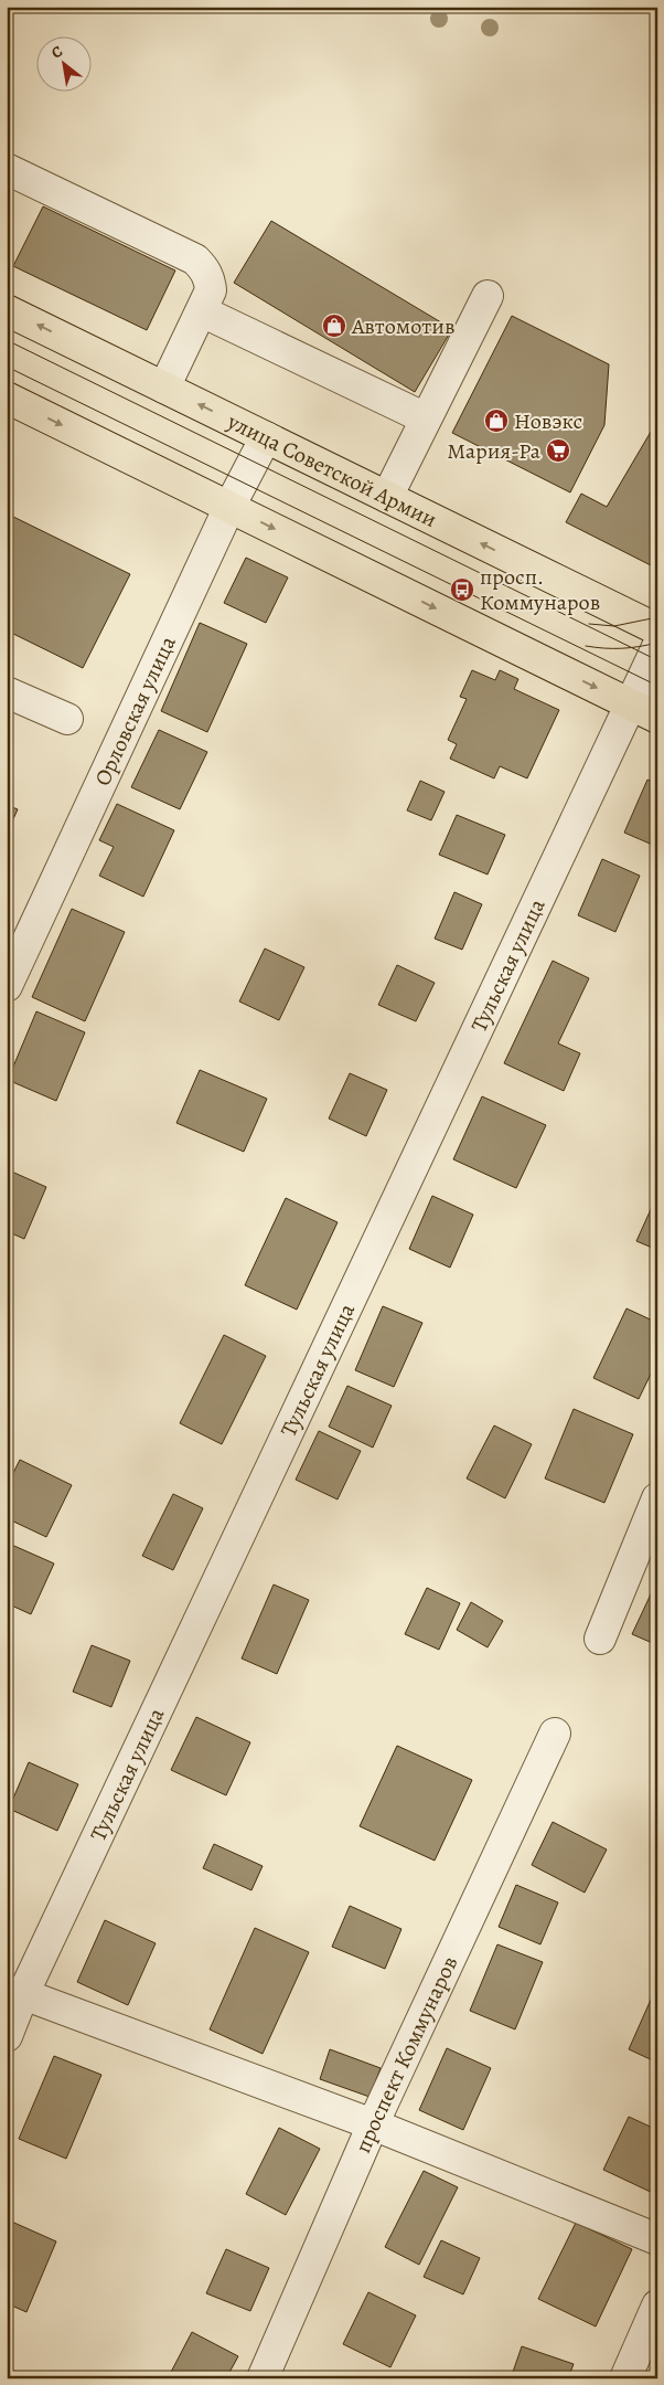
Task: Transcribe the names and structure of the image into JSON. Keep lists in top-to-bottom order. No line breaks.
{"streets":{"main road":["улица Советской Армии"],"street":["Орловская улица","Тульская улица","проспект Коммунаров"]},"crossings":[["улица Советской Армии","Орловская улица"]],"places":{"shop":["Автомотив","Новэкс"],"supermarket":["Мария-Ра"],"bus stop":["просп. Коммунаров"]},"north":"top left"}
